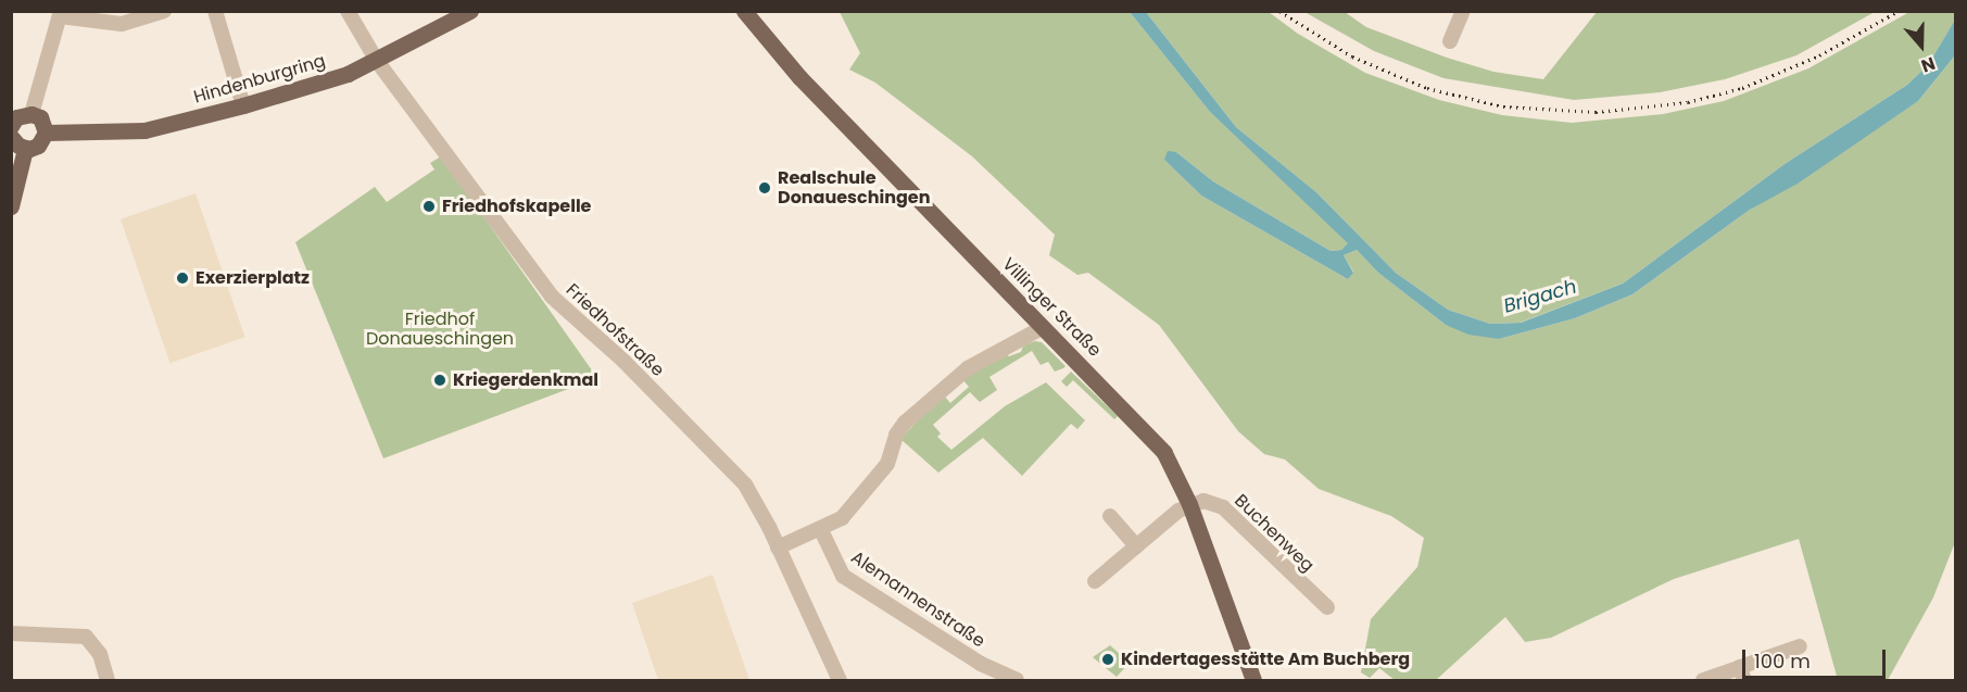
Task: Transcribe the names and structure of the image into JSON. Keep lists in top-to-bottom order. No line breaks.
{"streets":{"main road":["Hindenburgring","Villinger Straße"],"street":["Friedhofstraße","Buchenweg","Alemannenstraße"]},"crossings":[["Hindenburgring","Friedhofstraße"],["Villinger Straße","Buchenweg"]],"water":["Brigach"],"parks":["Friedhof Donaueschingen"],"places":["Realschule Donaueschingen","Friedhofskapelle","Exerzierplatz","Kriegerdenkmal","Kindertagesstätte Am Buchberg"],"scale_bar":"100 m","north":"bottom"}
